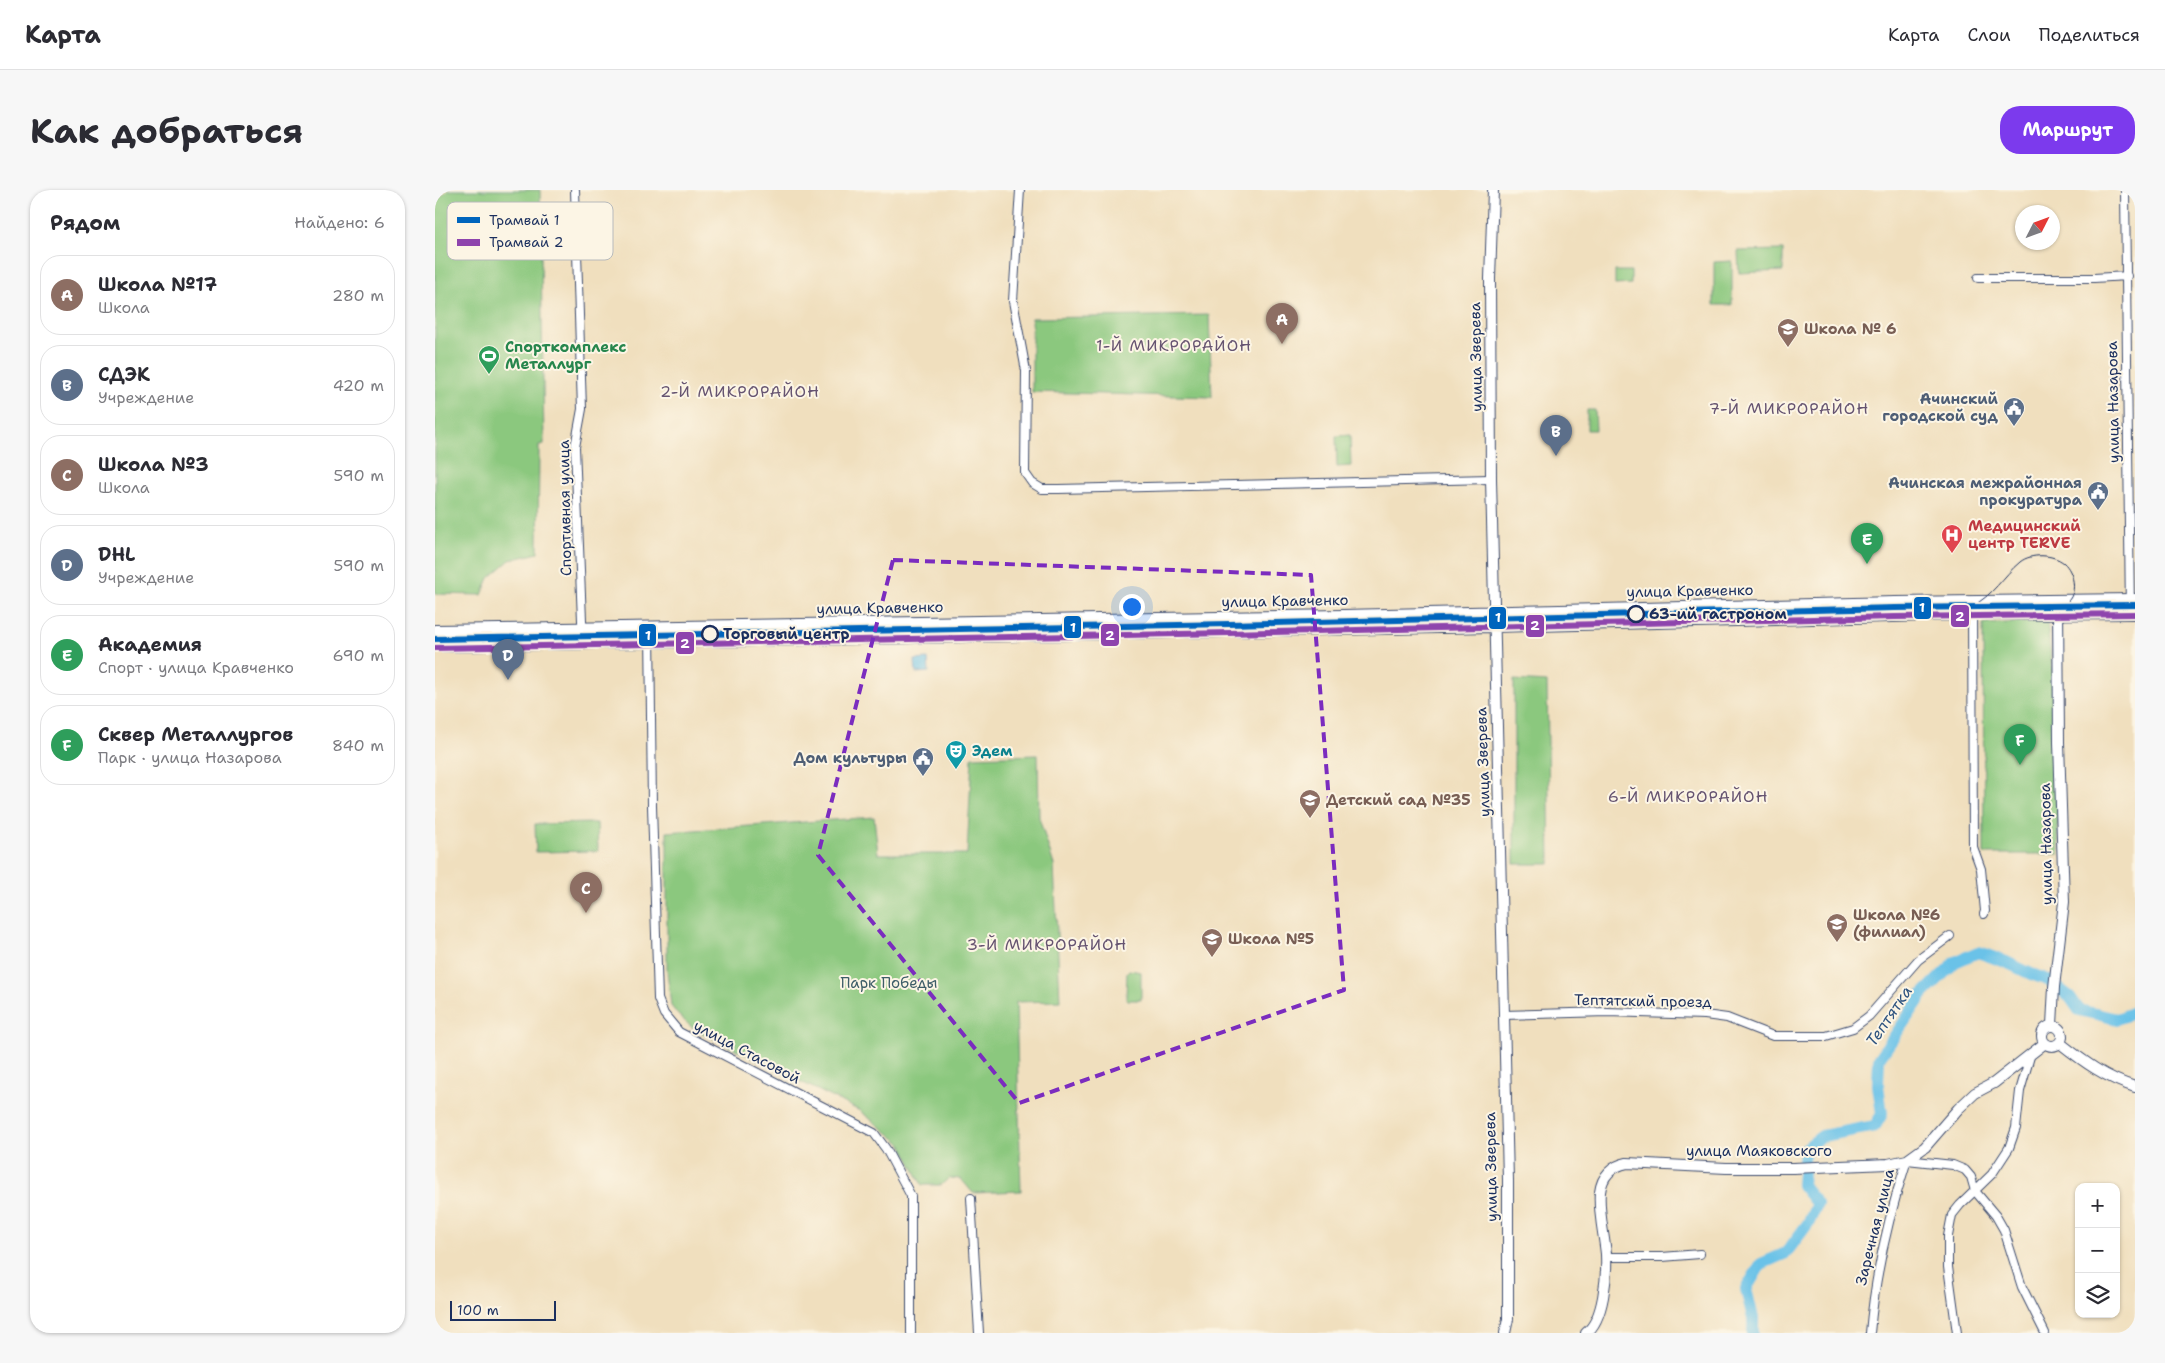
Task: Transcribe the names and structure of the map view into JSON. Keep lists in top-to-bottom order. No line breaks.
{"streets":{"main road":["улица Зверева","улица Назарова","улица Кравченко","улица Маяковского","Заречная улица"],"street":["Спортивная улица","Тептятский проезд","улица Стасовой"]},"crossings":[["улица Зверева","улица Кравченко"],["улица Зверева","Тептятский проезд"],["улица Назарова","улица Кравченко"],["улица Назарова","Заречная улица"],["Спортивная улица","улица Кравченко"],["улица Кравченко","улица Стасовой"],["улица Маяковского","Заречная улица"]],"districts":["1-Й МИКРОРАЙОН","2-Й МИКРОРАЙОН","7-Й МИКРОРАЙОН","6-Й МИКРОРАЙОН","3-Й МИКРОРАЙОН"],"water":["Тептятка"],"parks":["Парк Победы"],"places":{"school or university":["Школа № 6","Детский сад №35","Школа №6 (филиал)","Школа №5"],"sports":["Спорткомплекс Металлург"],"public building":["Ачинский городской суд","Ачинская межрайонная прокуратура","Дом культуры"],"hospital":["Медицинский центр TERVE"],"other":["63-ий гастроном","Торговый центр"],"theatre":["Эдем"]},"lines":["tram line 1","tram line 2"],"legend":["Трамвай 1","Трамвай 2"],"scale_bar":"100 m","north":"top right","page":{"header":"Карта","nav":["Карта","Слои","Поделиться"],"buttons":"Маршрут","title":"Как добраться","heading":["Рядом","Найдено: 6"],"list":[{"mark":"A","name":"Школа №17","note":"Школа","value":"280 m"},{"mark":"B","name":"СДЭК","note":"Учреждение","value":"420 m"},{"mark":"C","name":"Школа №3","note":"Школа","value":"590 m"},{"mark":"D","name":"DHL","note":"Учреждение","value":"590 m"},{"mark":"E","name":"Академия","note":"Спорт · улица Кравченко","value":"690 m"},{"mark":"F","name":"Сквер Металлургов","note":"Парк · улица Назарова","value":"840 m"}],"pins":["A","B","E","D","F","C"],"map_buttons":["+","−"],"scale":"100 m"}}
